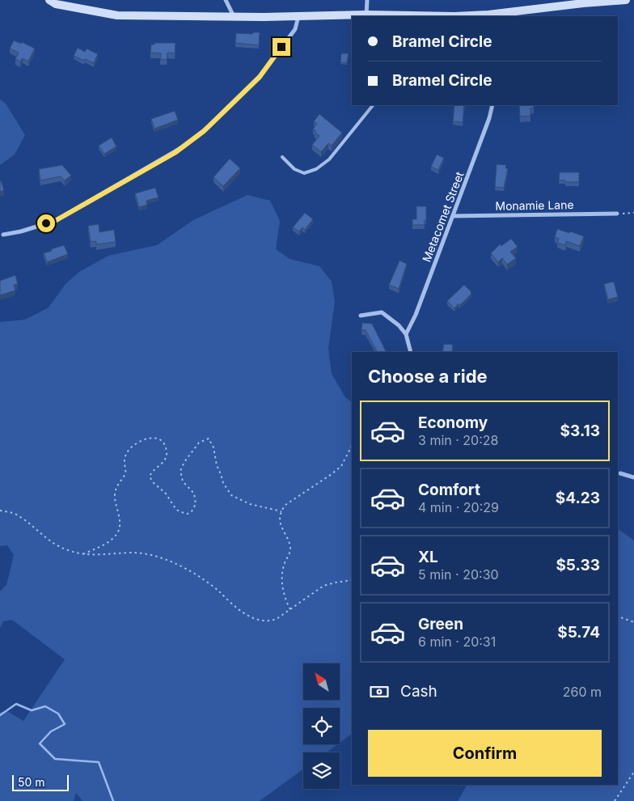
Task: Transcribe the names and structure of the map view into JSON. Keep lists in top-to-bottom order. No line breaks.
{"streets":{"street":["Monamie Lane","Metacomet Street"]},"crossings":[["Monamie Lane","Metacomet Street"]],"scale_bar":"50 m","north":"top left","page":{"banner":["Bramel Circle","Bramel Circle"],"heading":"Choose a ride","list":[{"name":"Economy","note":"3 min · 20:28","value":"$3.13"},{"name":"Comfort","note":"4 min · 20:29","value":"$4.23"},{"name":"XL","note":"5 min · 20:30","value":"$5.33"},{"name":"Green","note":"6 min · 20:31","value":"$5.74"}],"pay":["Cash","260 m"],"buttons":"Confirm","scale":"50 m"}}
